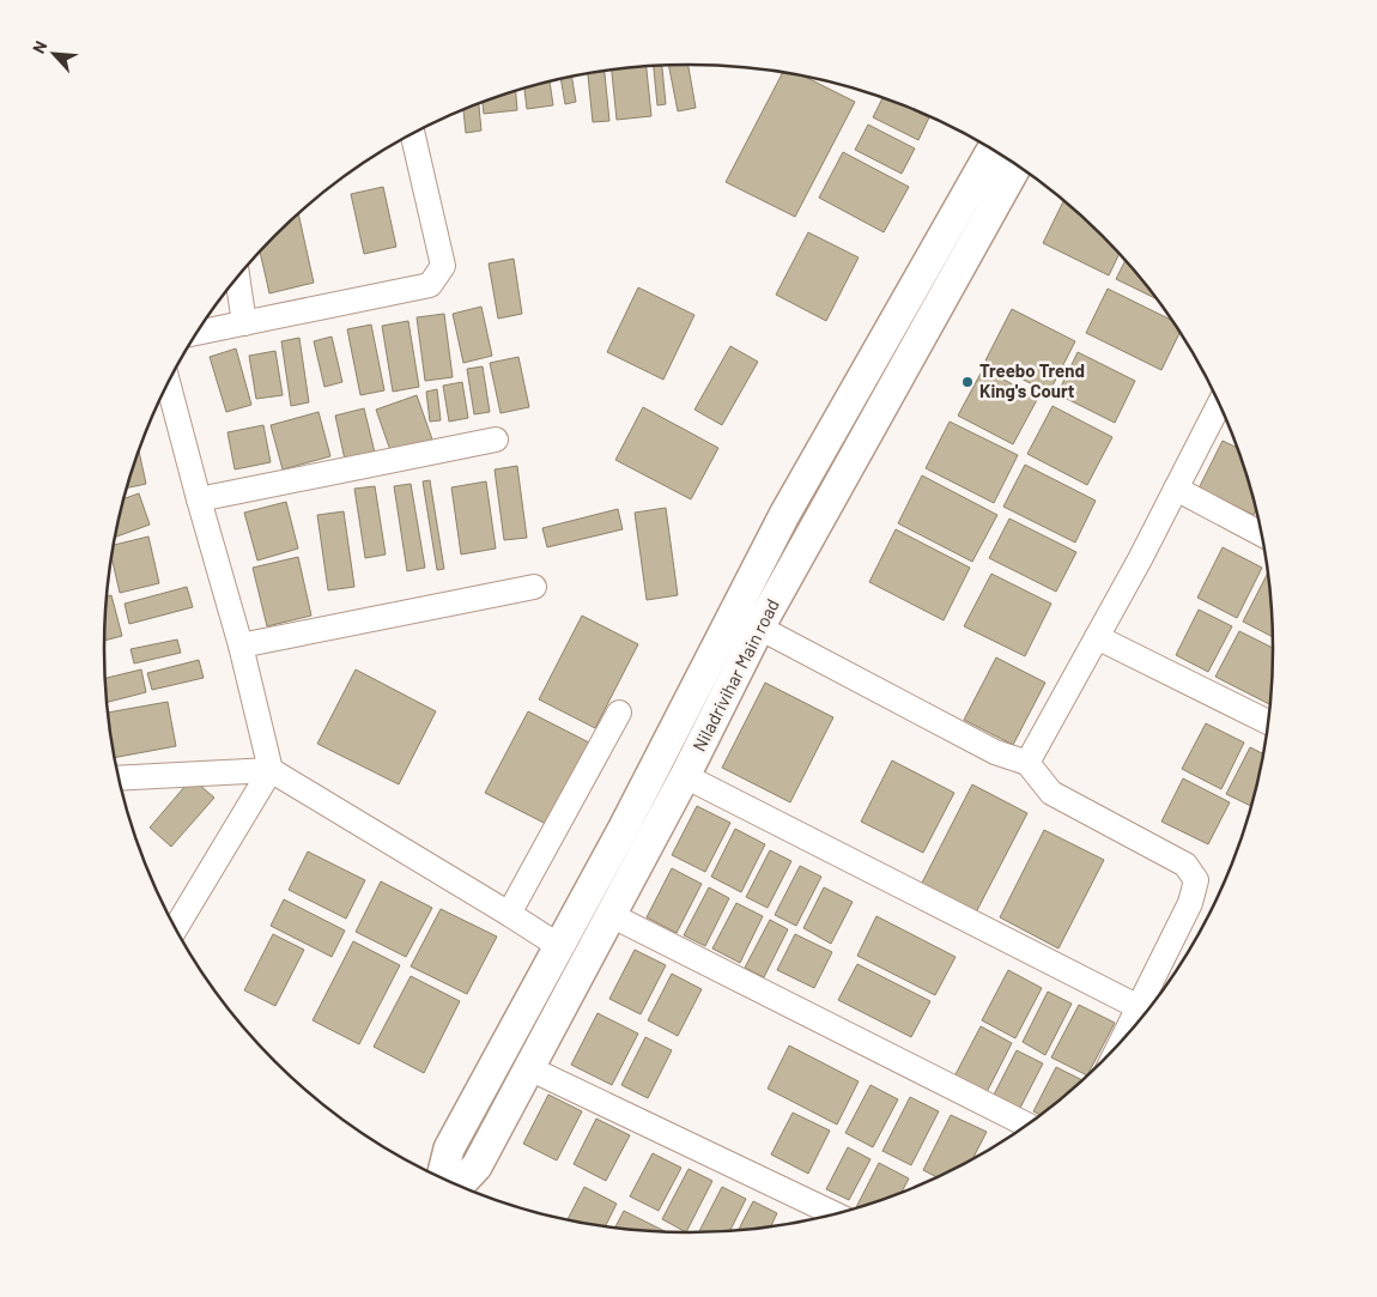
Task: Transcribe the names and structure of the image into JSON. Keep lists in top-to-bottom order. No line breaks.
{"streets":{"street":["Niladrivihar Main road"]},"places":["Treebo Trend King's Court"],"north":"top left"}
